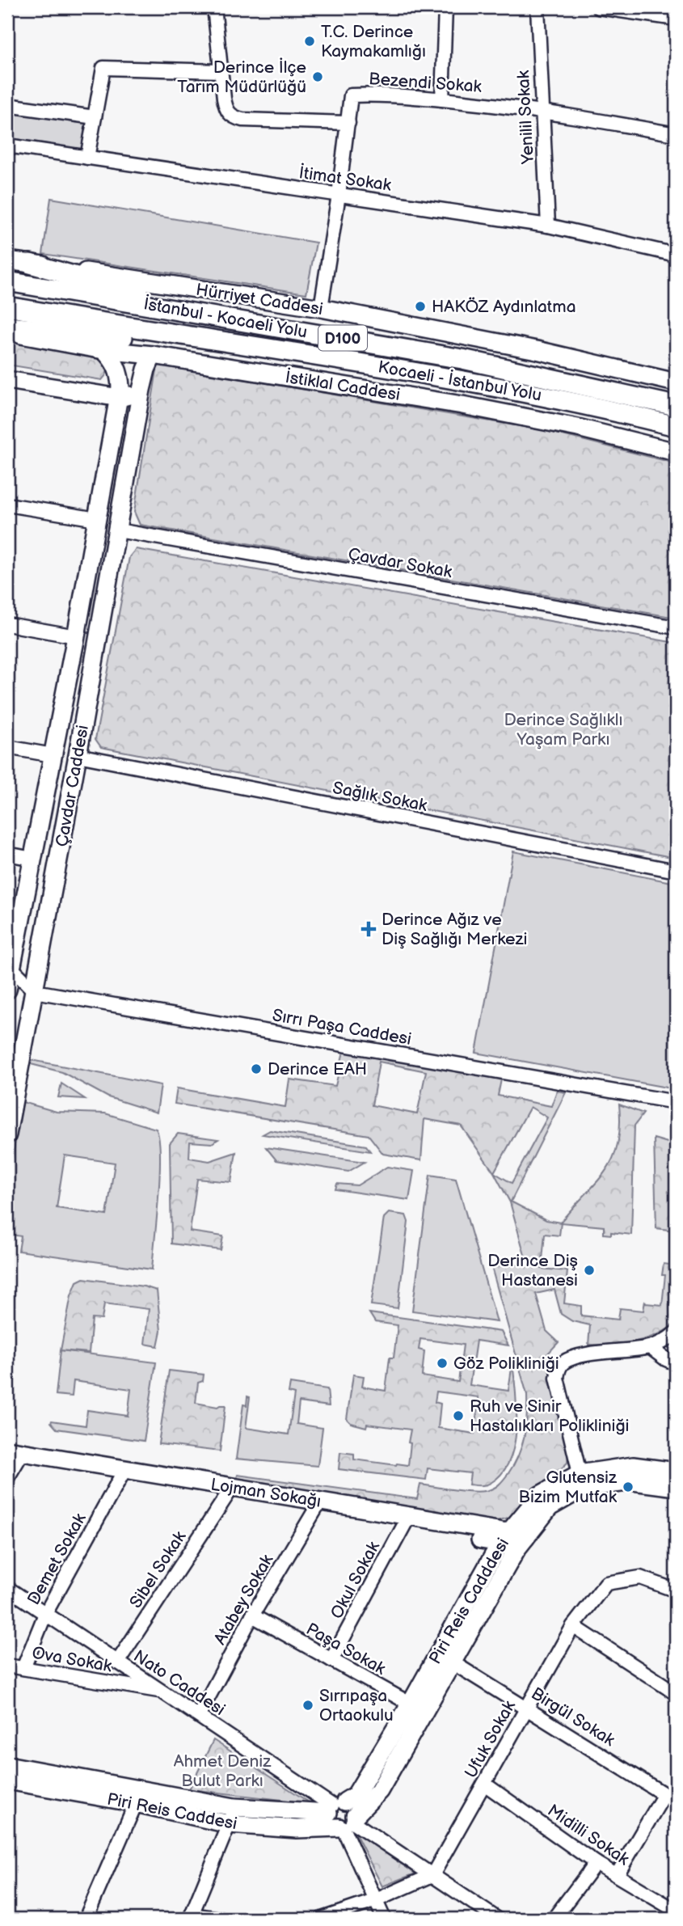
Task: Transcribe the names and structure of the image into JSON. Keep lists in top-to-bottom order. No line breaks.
{"streets":{"highway":["İstanbul - Kocaeli Yolu","D100","Kocaeli - İstanbul Yolu"],"main road":["Hürriyet Caddesi","İstiklal Caddesi","Çavdar Caddesi","Lojman Sokağı","Piri Reis Cadddesi","Piri Reis Caddesi"],"street":["Bezendi Sokak","Yenilil Sokak","İtimat Sokak","Çavdar Sokak","Sağlık Sokak","Sırrı Paşa Caddesi","Demet Sokak","Sibel Sokak","Okul Sokak","Atabey Sokak","Paşa Sokak","Ova Sokak","Nato Caddesi","Birgül Sokak","Ufuk Sokak","Midilli Sokak"]},"crossings":[["Bezendi Sokak","Yenilil Sokak"],["Bezendi Sokak","İtimat Sokak"],["Bezendi Sokak","Hürriyet Caddesi"],["Yenilil Sokak","İtimat Sokak"],["İstiklal Caddesi","Çavdar Caddesi"],["Çavdar Sokak","Çavdar Caddesi"],["Çavdar Caddesi","Sağlık Sokak"],["Çavdar Caddesi","Sırrı Paşa Caddesi"],["Lojman Sokağı","Demet Sokak"],["Lojman Sokağı","Sibel Sokak"],["Lojman Sokağı","Okul Sokak"],["Lojman Sokağı","Atabey Sokak"],["Lojman Sokağı","Piri Reis Cadddesi"],["Demet Sokak","Ova Sokak"],["Demet Sokak","Nato Caddesi"],["Sibel Sokak","Nato Caddesi"],["Okul Sokak","Paşa Sokak"],["Atabey Sokak","Paşa Sokak"],["Atabey Sokak","Nato Caddesi"],["Piri Reis Cadddesi","Paşa Sokak"],["Piri Reis Cadddesi","Nato Caddesi"],["Piri Reis Cadddesi","Birgül Sokak"],["Piri Reis Cadddesi","Piri Reis Caddesi"],["Ova Sokak","Nato Caddesi"],["Nato Caddesi","Ufuk Sokak"],["Nato Caddesi","Piri Reis Caddesi"],["Birgül Sokak","Ufuk Sokak"],["Ufuk Sokak","Midilli Sokak"]],"parks":["Derince Sağlıklı Yaşam Parkı","Ahmet Deniz Bulut Parkı"],"places":{"other":["T.C. Derince Kaymakamlığı","Derince İlçe Tarım Müdürlüğü","HAKÖZ Aydınlatma","Derince EAH","Derince Diş Hastanesi","Göz Polikliniği","Ruh ve Sinir Hastalıkları Polikliniği","Glutensiz Bizim Mutfak","Sırrıpaşa Ortaokulu"],"health":["Derince Ağız ve Diş Sağlığı Merkezi"]}}
